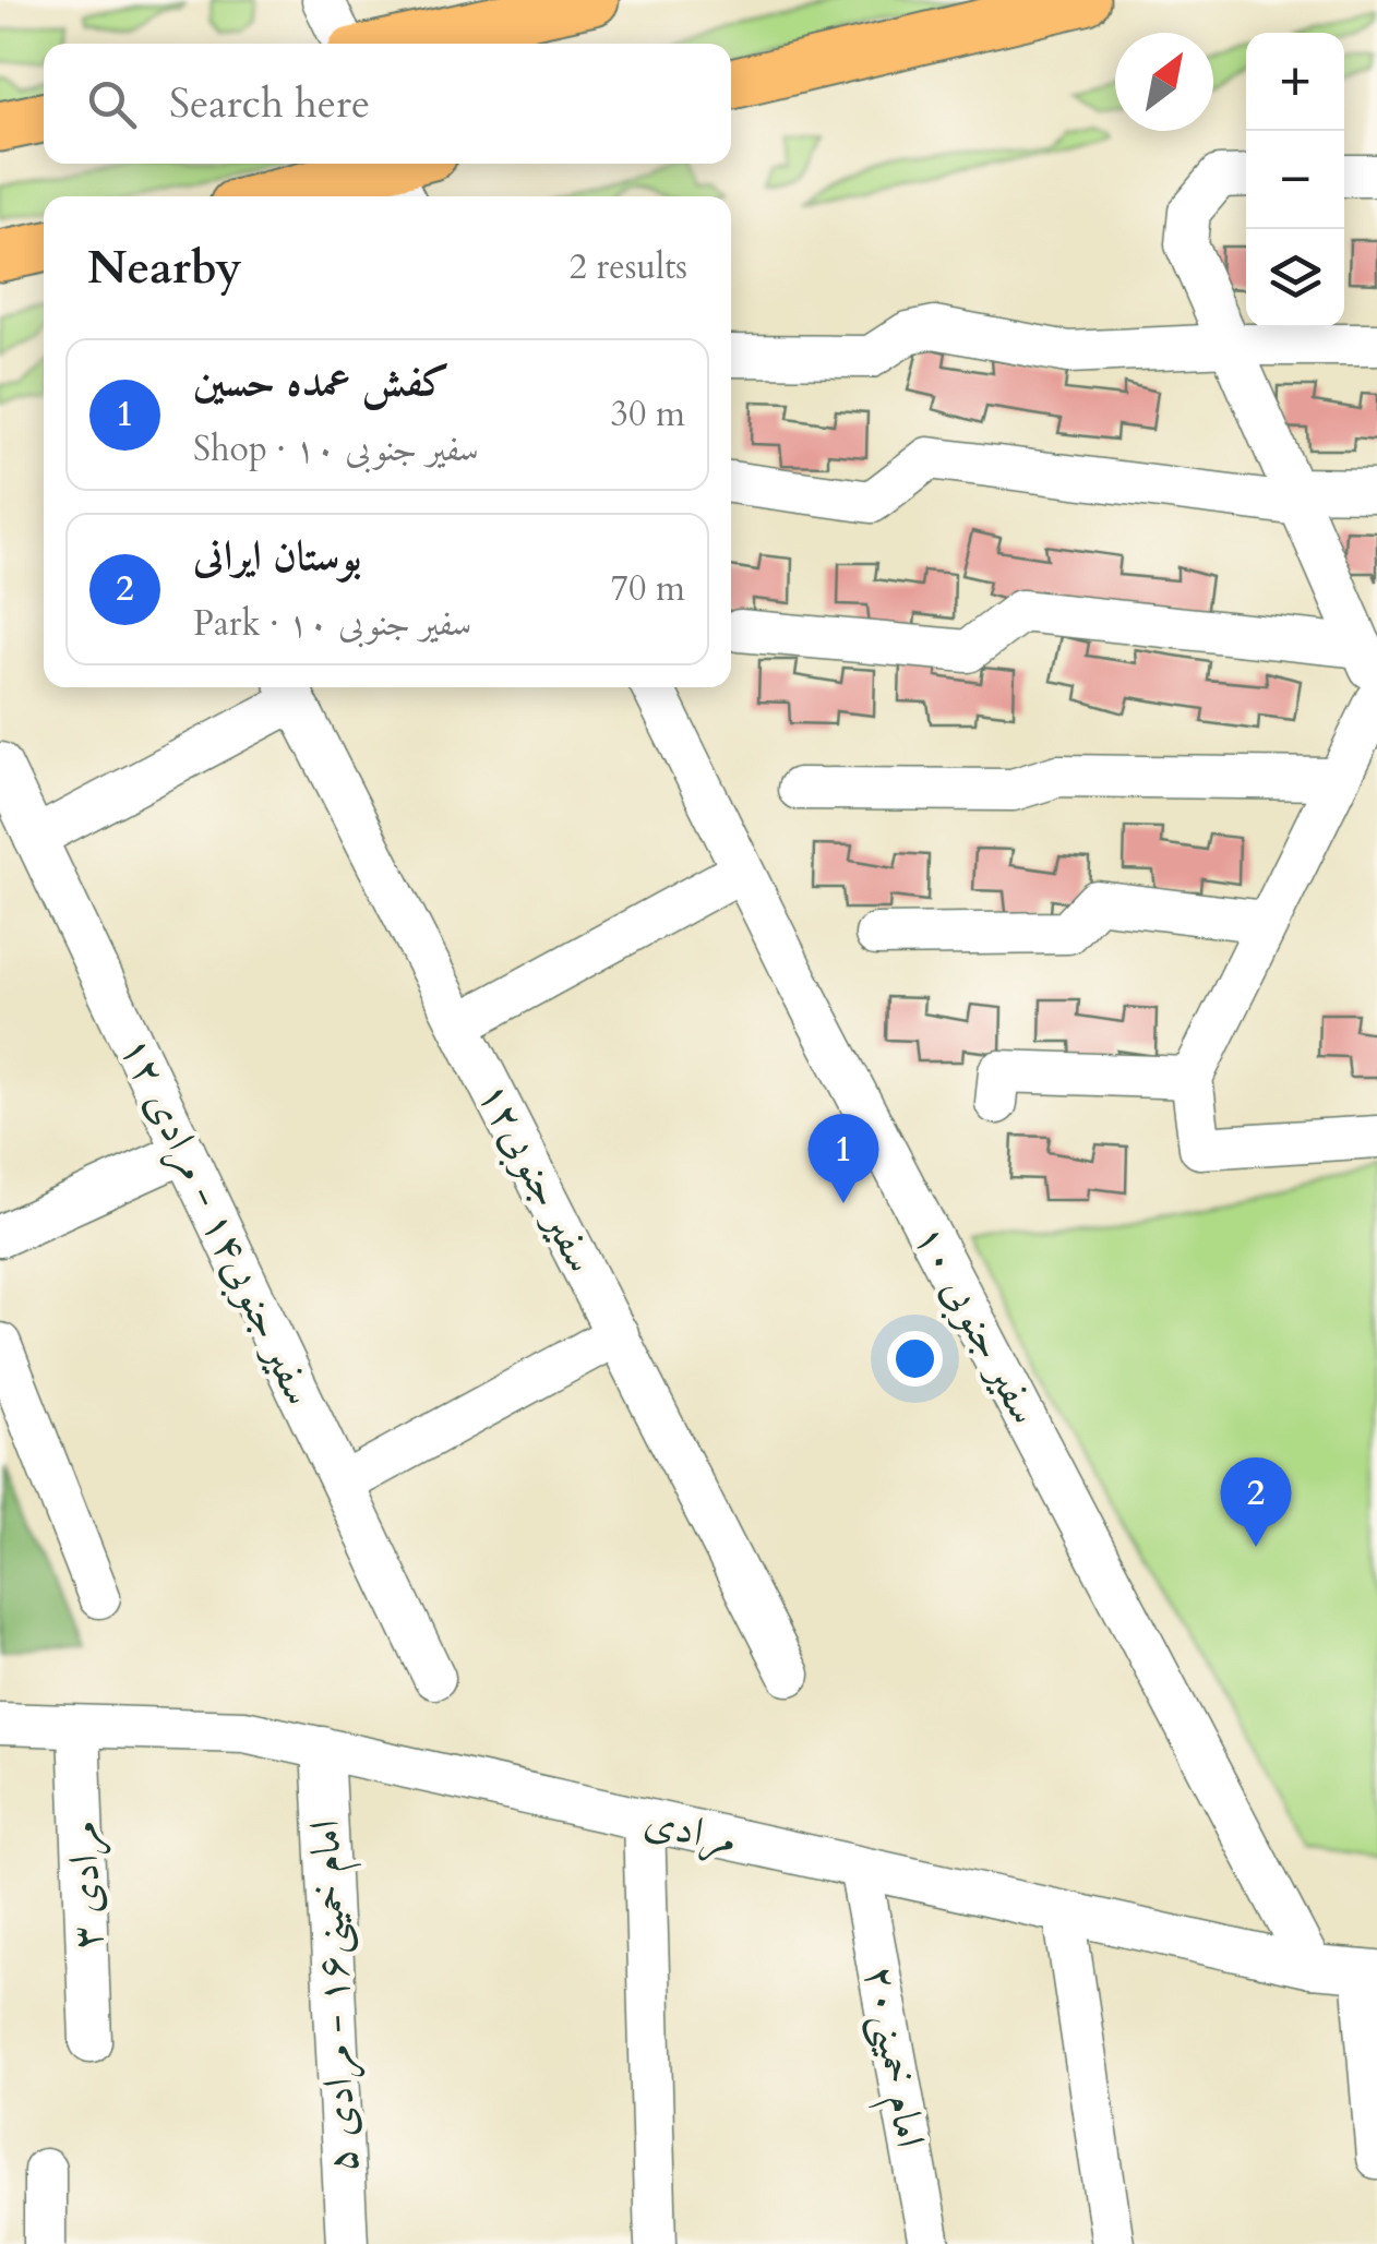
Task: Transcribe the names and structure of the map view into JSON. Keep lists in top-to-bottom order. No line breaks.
{"streets":{"street":["سفیر جنوبی۱۲","سفیر جنوبی۱۴ - مرادی ۱۲","سفیر جنوبی ۱۰","مرادی","مرادی ۳","امام خمینی۱۶ - مرادی ۵","امام خمینی۲۰"]},"crossings":[["سفیر جنوبی ۱۰","مرادی"],["مرادی","مرادی ۳"],["مرادی","امام خمینی۱۶ - مرادی ۵"],["مرادی","امام خمینی۲۰"]],"north":"top right","page":{"map_buttons":["+","−"],"search":"Search here","heading":["Nearby","2 results"],"list":[{"mark":"1","name":"کفش عمده حسین","note":"Shop · سفیر جنوبی ۱۰","value":"30 m"},{"mark":"2","name":"بوستان ایرانی","note":"Park · سفیر جنوبی ۱۰","value":"70 m"}],"pins":["1","2"]}}
